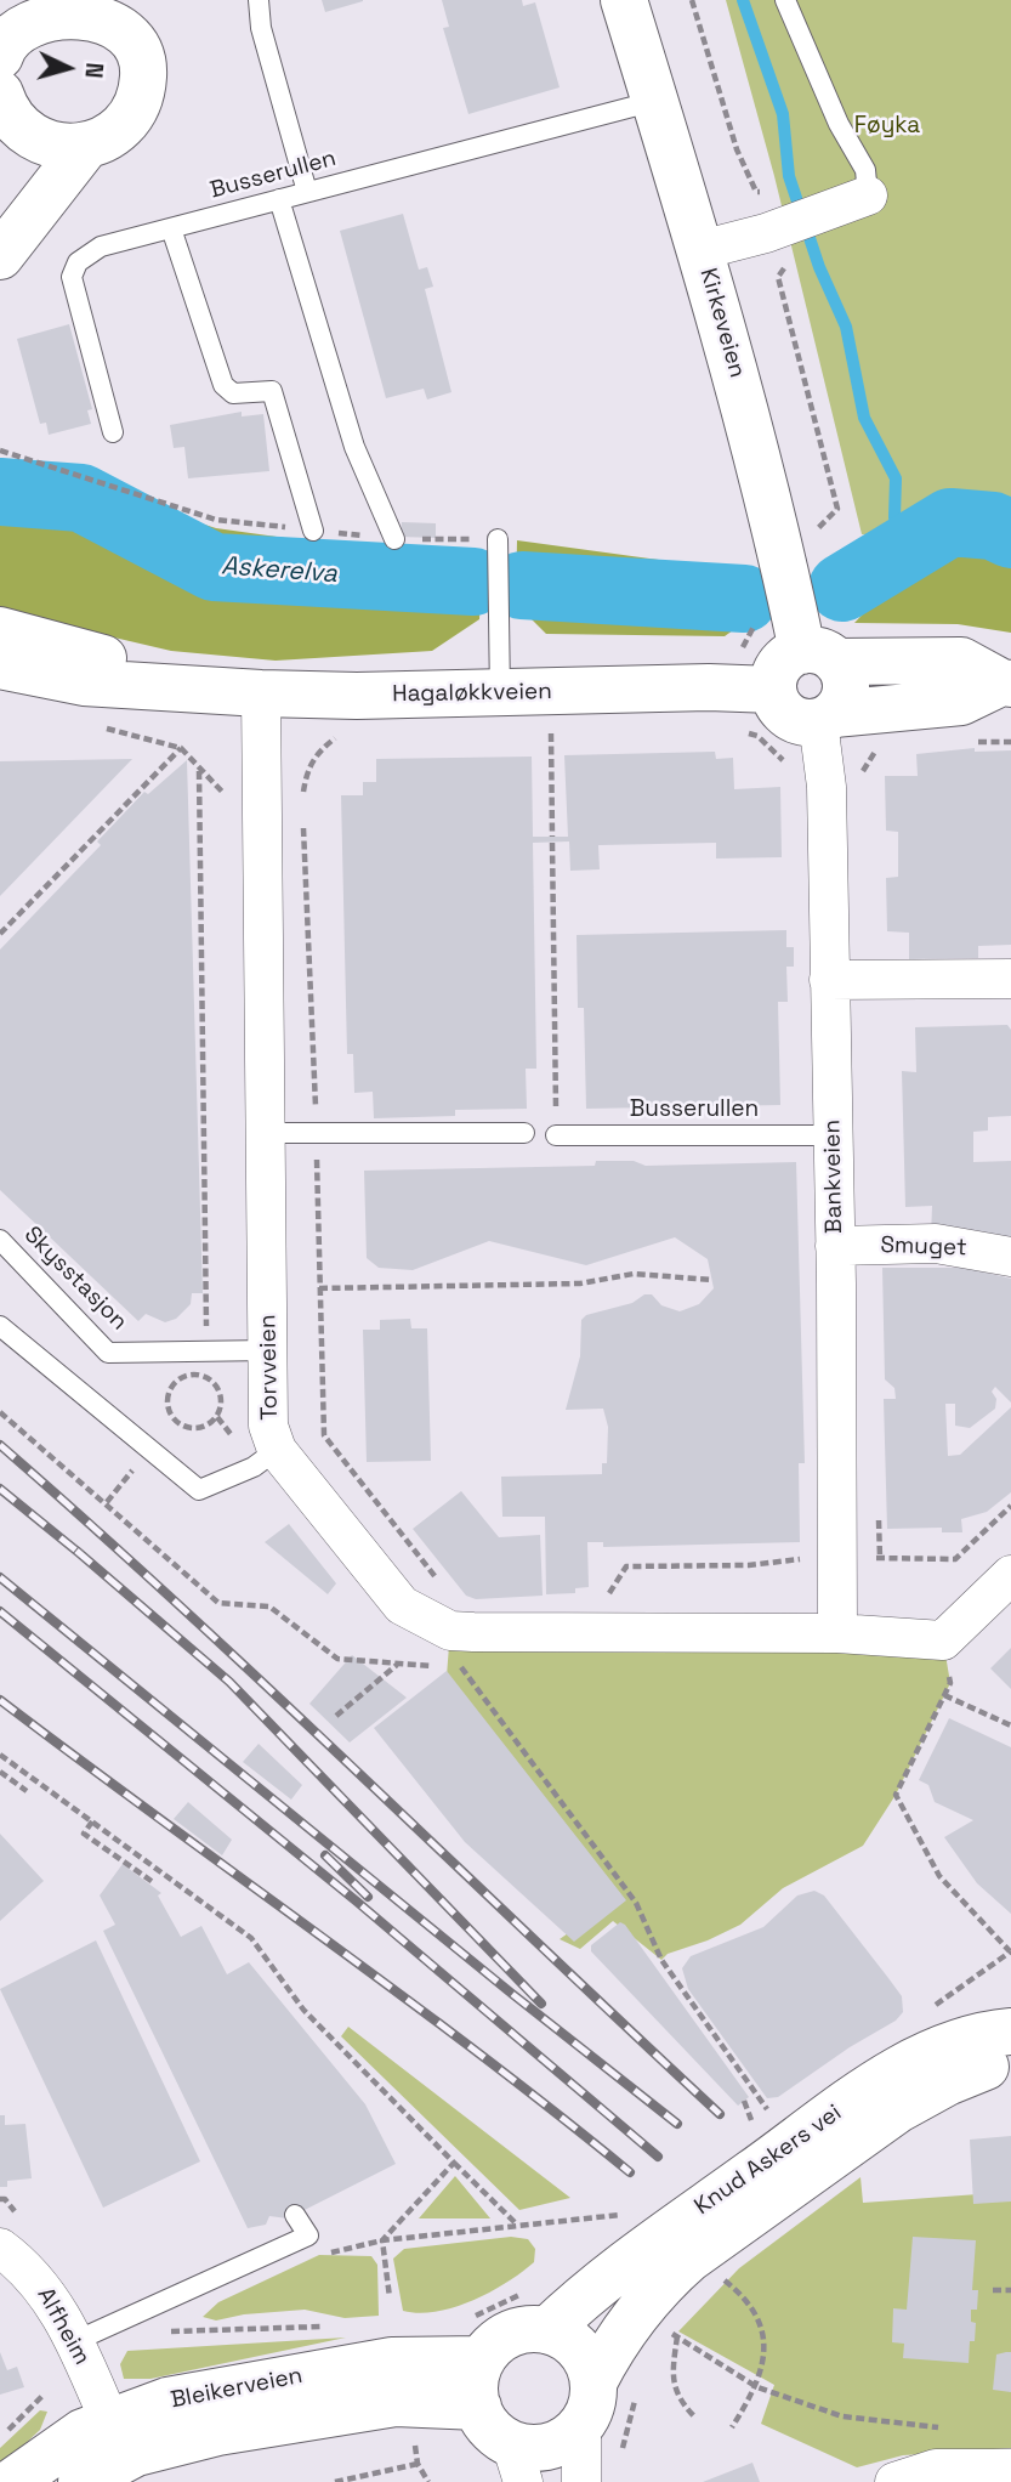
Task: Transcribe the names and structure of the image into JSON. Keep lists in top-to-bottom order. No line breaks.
{"streets":{"main road":["Kirkeveien","Hagaløkkveien","Knud Askers vei","Bleikerveien"],"street":["Bankveien","Smuget","Torvveien","Alfheim"],"lane":["Busserullen","Skysstasjon"]},"crossings":[["Busserullen","Kirkeveien"],["Busserullen","Bankveien"],["Kirkeveien","Hagaløkkveien"],["Kirkeveien","Bankveien"],["Hagaløkkveien","Bankveien"],["Hagaløkkveien","Torvveien"],["Bankveien","Smuget"],["Bankveien","Torvveien"],["Skysstasjon","Torvveien"],["Alfheim","Bleikerveien"]],"water":["Askerelva"],"parks":["Føyka"],"north":"right"}
